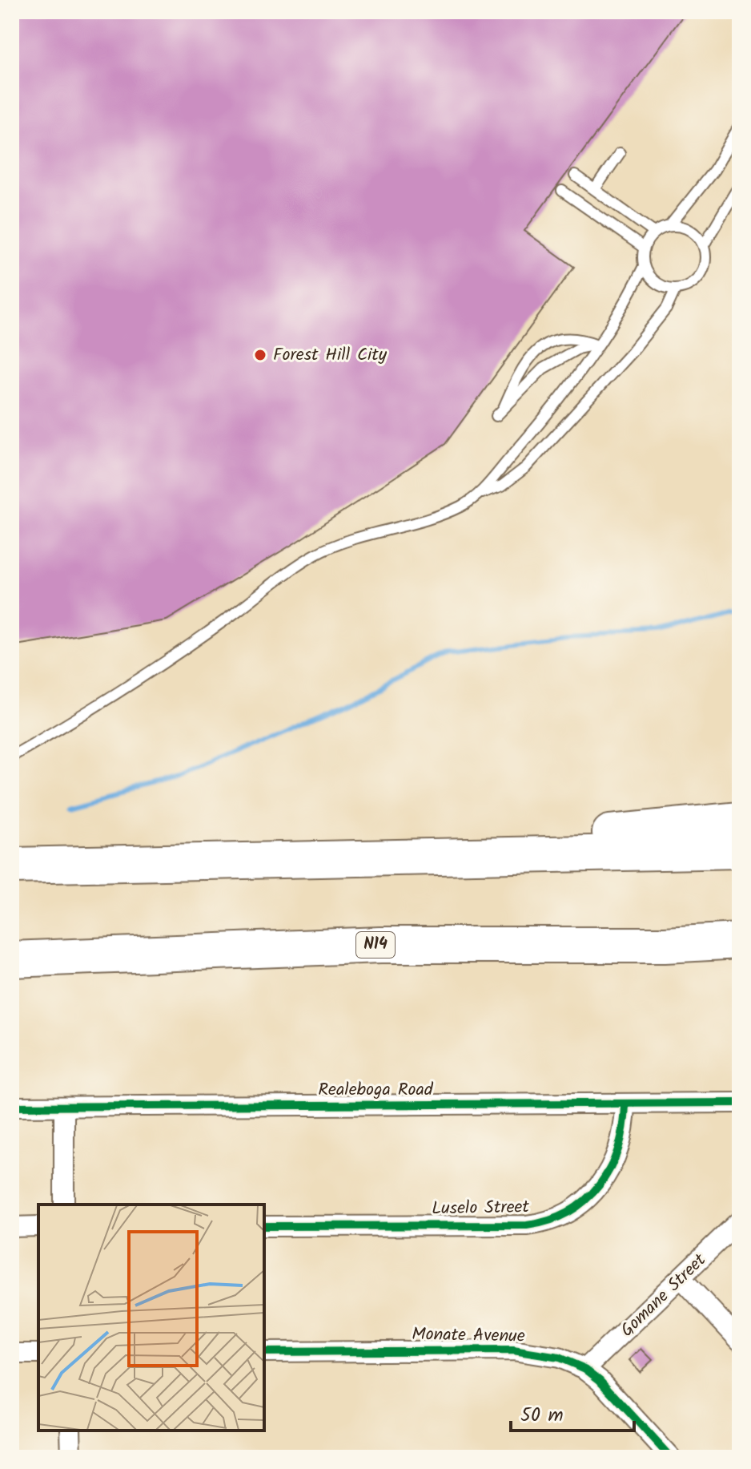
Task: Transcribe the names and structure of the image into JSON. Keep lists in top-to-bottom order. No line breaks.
{"streets":{"highway":["N14"],"street":["Realeboga Road","Luselo Street","Gomane Street","Monate Avenue"]},"crossings":[["Realeboga Road","Luselo Street"],["Gomane Street","Monate Avenue"]],"places":["Forest Hill City"],"scale_bar":"50 m"}
